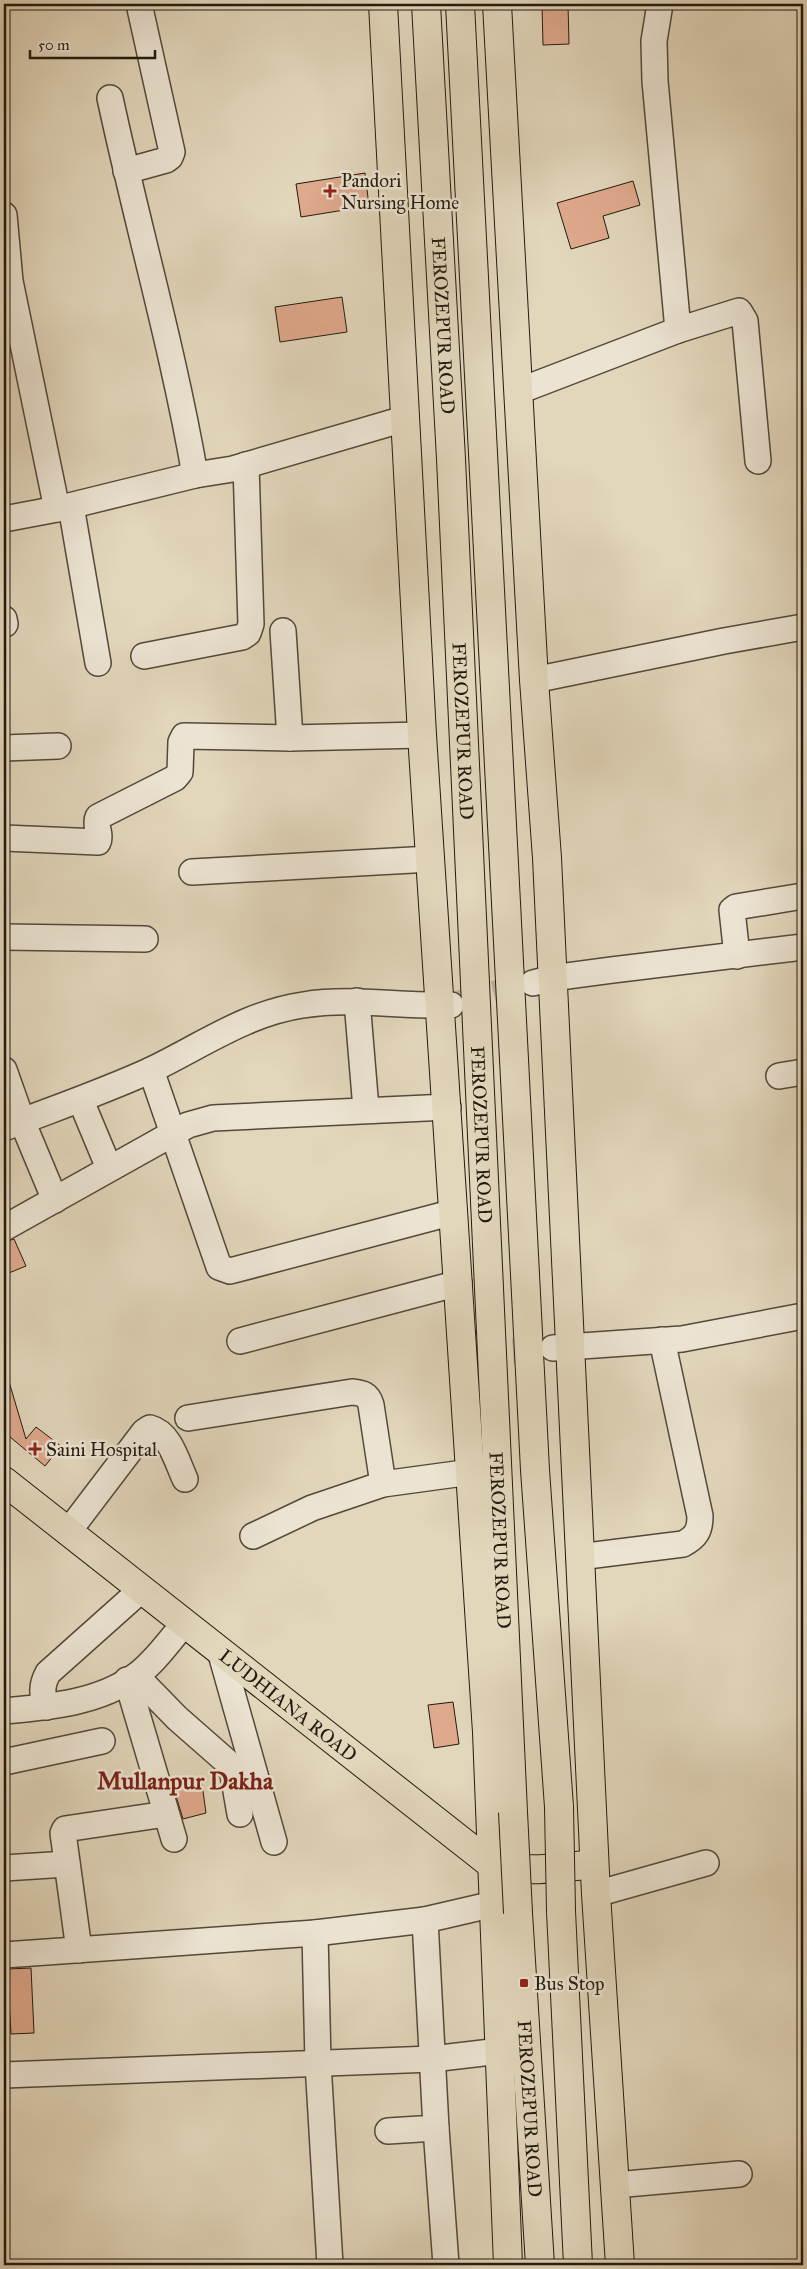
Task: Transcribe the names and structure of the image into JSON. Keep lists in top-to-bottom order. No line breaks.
{"streets":{"main road":["FEROZEPUR ROAD","LUDHIANA ROAD"]},"districts":["Mullanpur Dakha"],"places":{"health":["Pandori Nursing Home","Saini Hospital"],"transit":["Bus Stop"]},"scale_bar":"50 m"}
